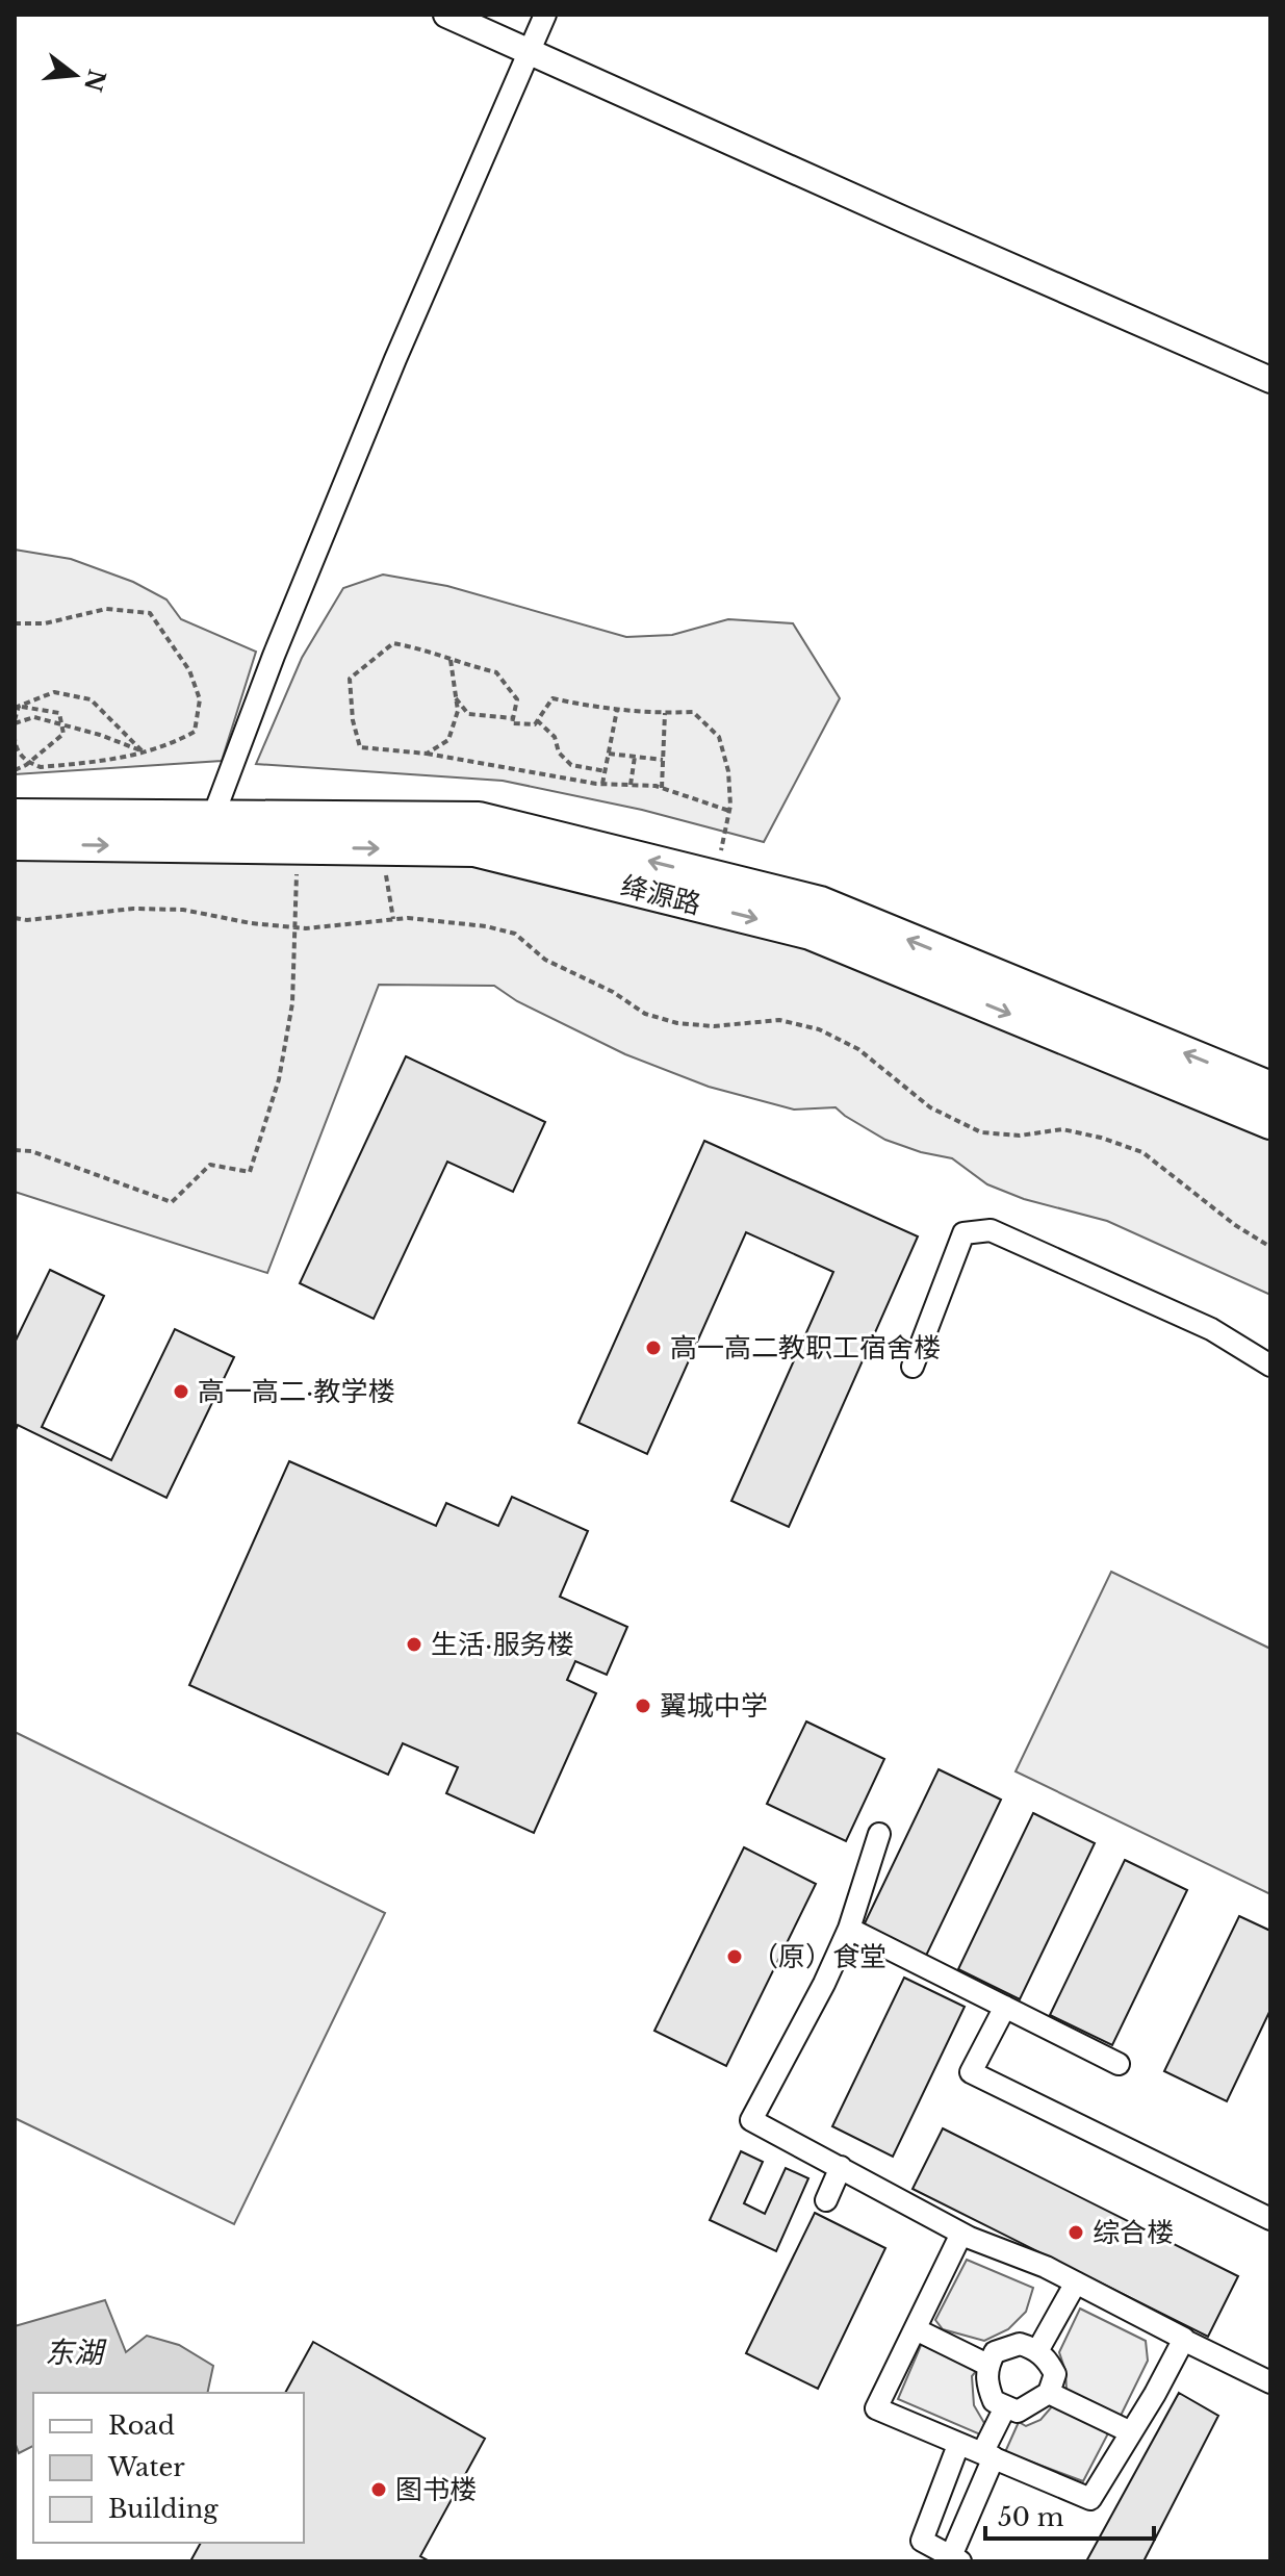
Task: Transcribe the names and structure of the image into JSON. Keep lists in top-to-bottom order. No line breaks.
{"streets":{"highway":["绛源路"]},"water":["东湖"],"places":["高一高二教职工宿舍楼","高一高二·教学楼","生活·服务楼","翼城中学","（原）食堂","综合楼","图书楼"],"legend":["Road","Water","Building"],"scale_bar":"50 m","north":"right"}
